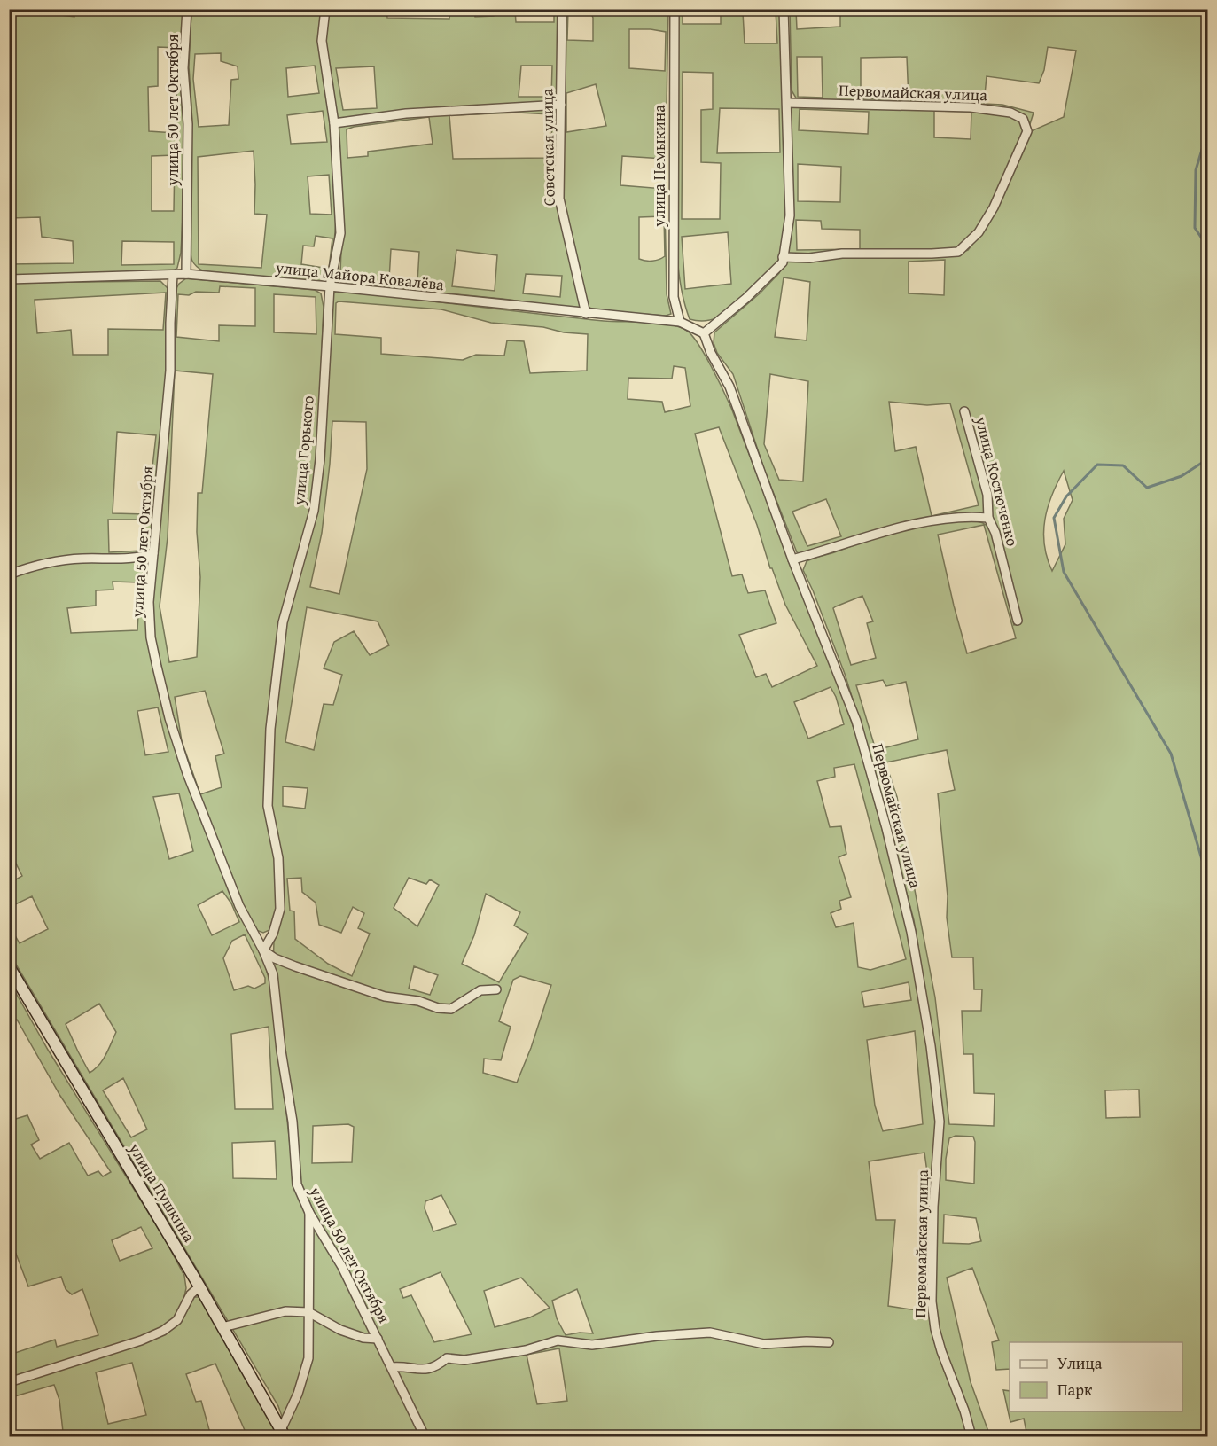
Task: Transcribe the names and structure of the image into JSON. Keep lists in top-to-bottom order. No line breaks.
{"streets":{"street":["Первомайская улица","улица 50 лет Октября","Советская улица","улица Немыкина","улица Майора Ковалёва","улица Горького","улица Костюченко","улица Пушкина"]},"crossings":[["Первомайская улица","улица Майора Ковалёва"],["улица 50 лет Октября","улица Майора Ковалёва"],["улица 50 лет Октября","улица Горького"],["Советская улица","улица Майора Ковалёва"],["улица Немыкина","улица Майора Ковалёва"],["улица Майора Ковалёва","улица Горького"]],"legend":["Улица","Парк"]}
